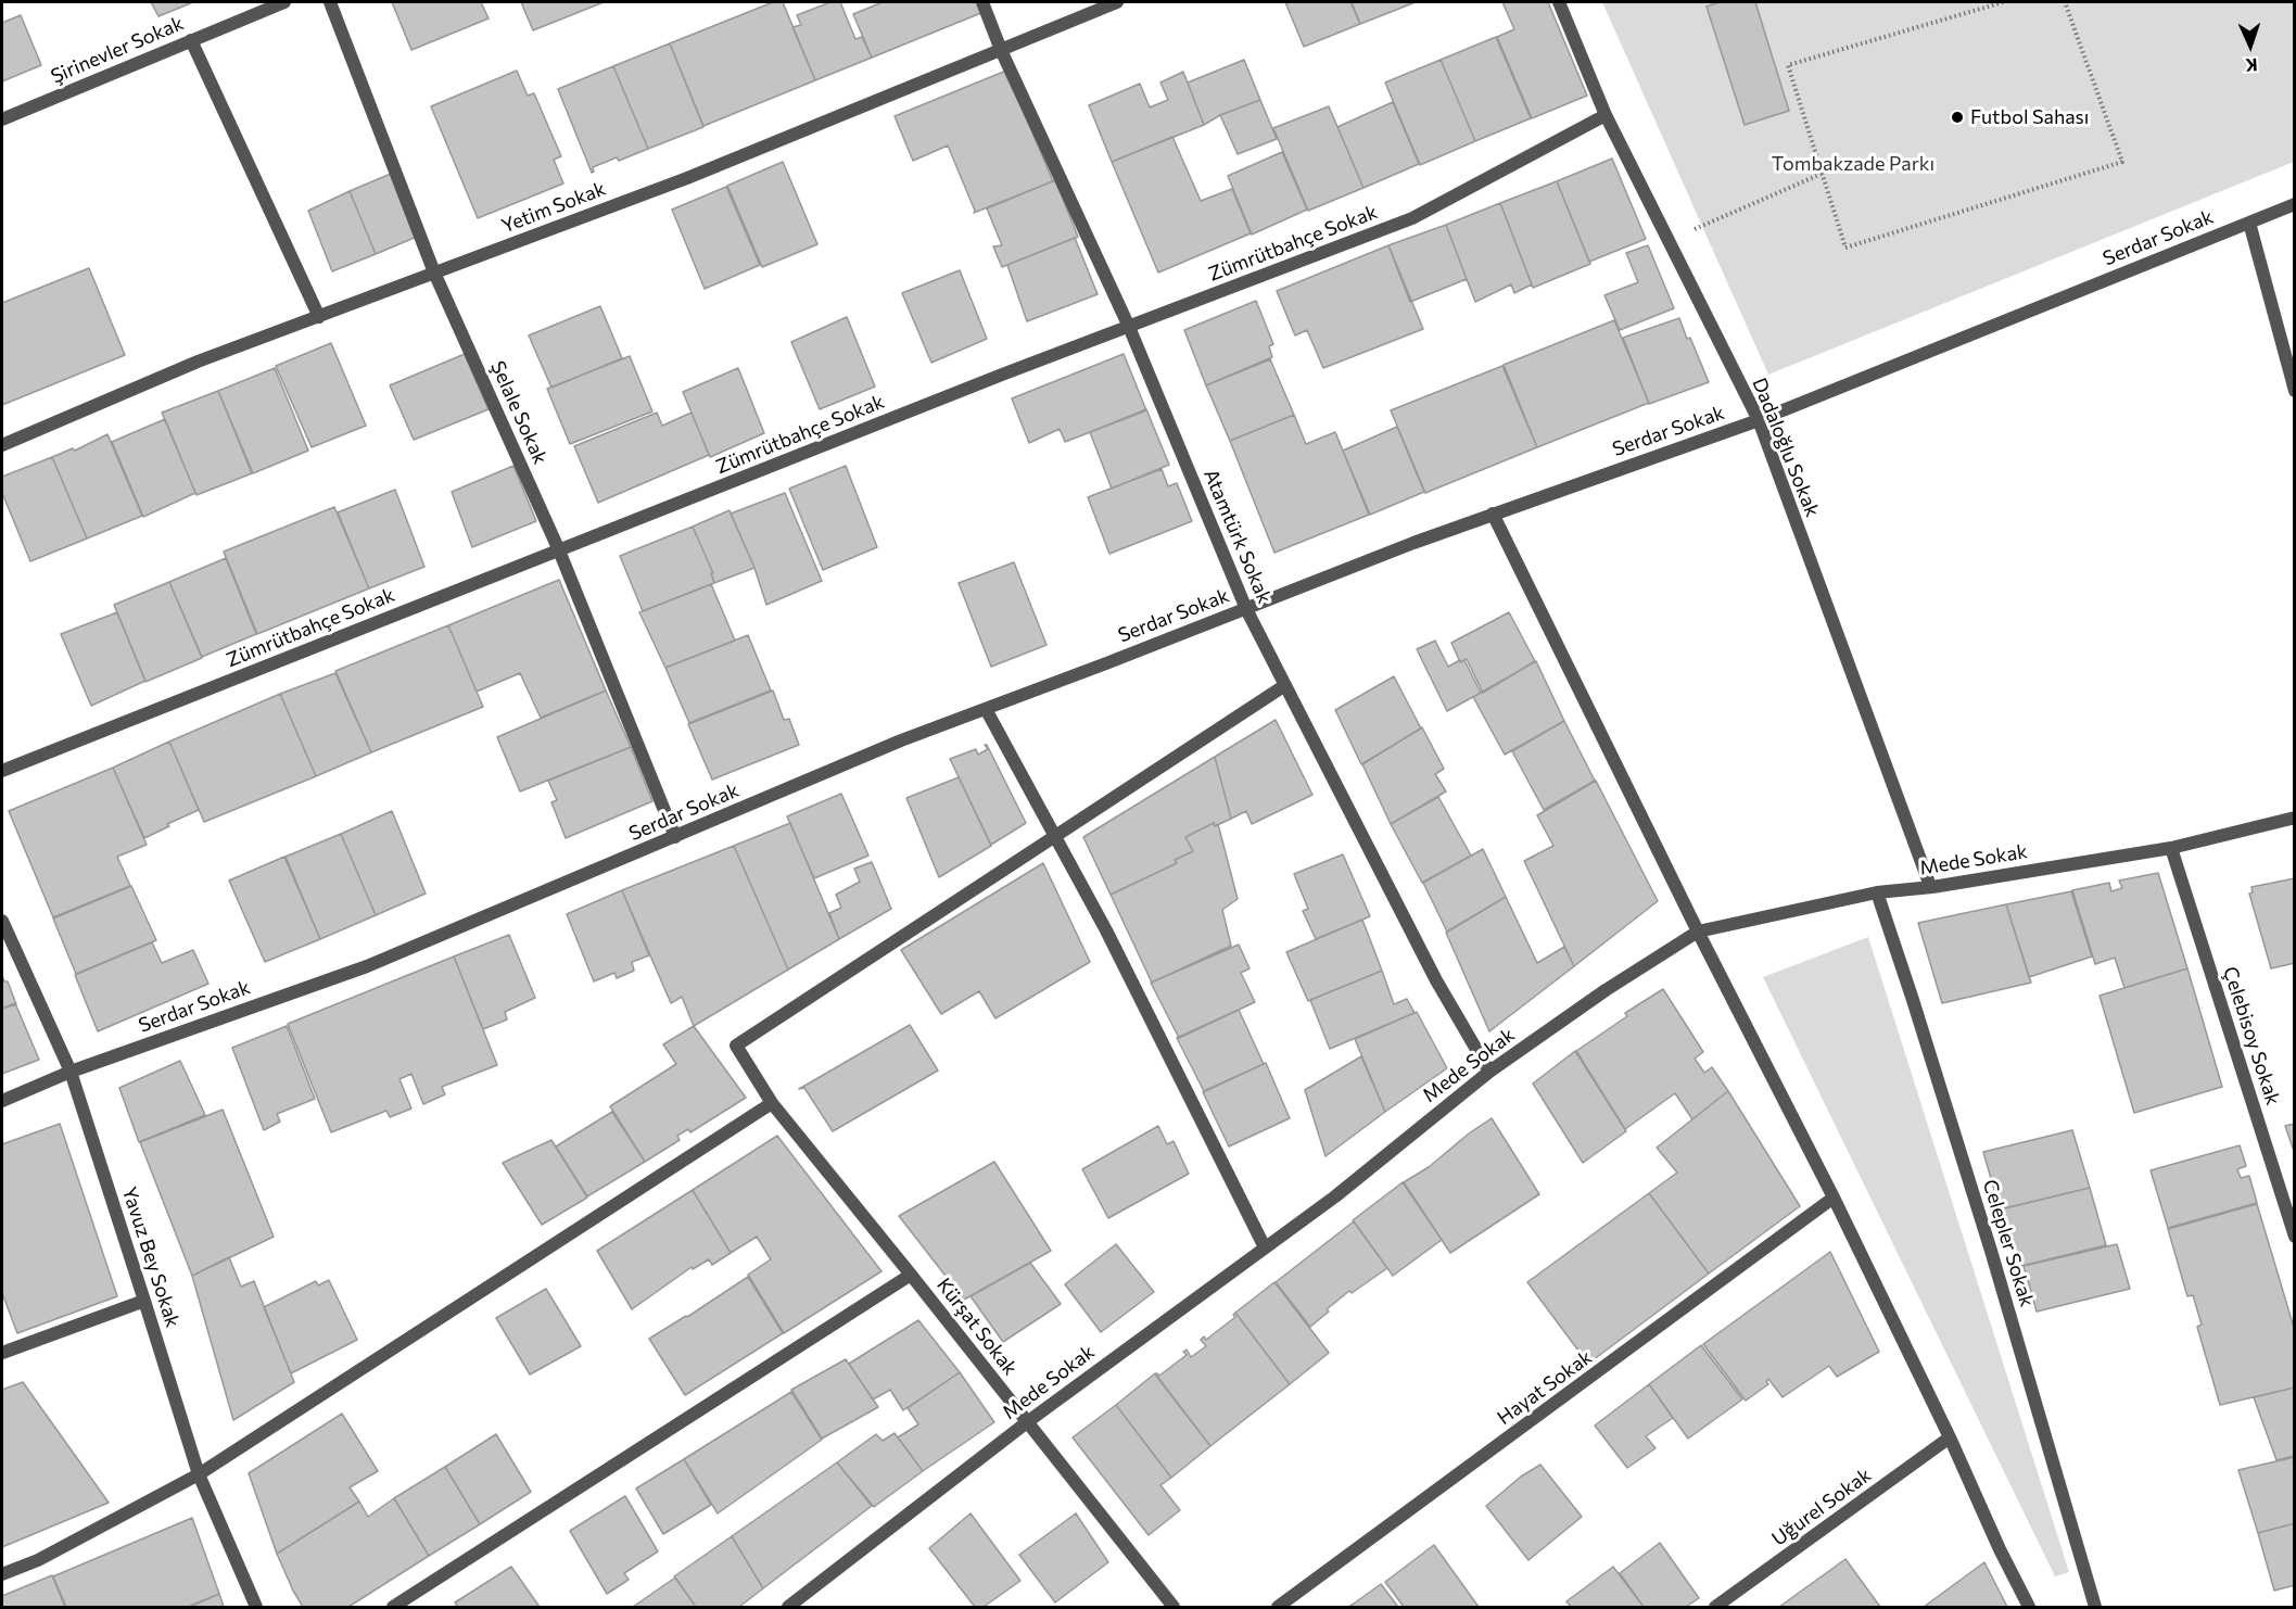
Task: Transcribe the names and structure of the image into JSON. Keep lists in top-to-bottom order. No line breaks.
{"streets":{"street":["Şirinevler Sokak","Yetim Sokak","Serdar Sokak","Zümrütbahçe Sokak","Şelale Sokak","Dadaloğlu Sokak","Atamtürk Sokak","Mede Sokak","Çelebisoy Sokak","Celepler Sokak","Yavuz Bey Sokak","Kürşat Sokak","Hayat Sokak","Uğurel Sokak"]},"crossings":[["Yetim Sokak","Şelale Sokak"],["Yetim Sokak","Atamtürk Sokak"],["Serdar Sokak","Şelale Sokak"],["Serdar Sokak","Dadaloğlu Sokak"],["Serdar Sokak","Atamtürk Sokak"],["Serdar Sokak","Yavuz Bey Sokak"],["Zümrütbahçe Sokak","Şelale Sokak"],["Zümrütbahçe Sokak","Dadaloğlu Sokak"],["Zümrütbahçe Sokak","Atamtürk Sokak"],["Dadaloğlu Sokak","Mede Sokak"],["Atamtürk Sokak","Mede Sokak"],["Mede Sokak","Çelebisoy Sokak"],["Mede Sokak","Celepler Sokak"],["Mede Sokak","Kürşat Sokak"]],"parks":["Tombakzade Parkı"],"places":["Futbol Sahası"],"north":"bottom"}
